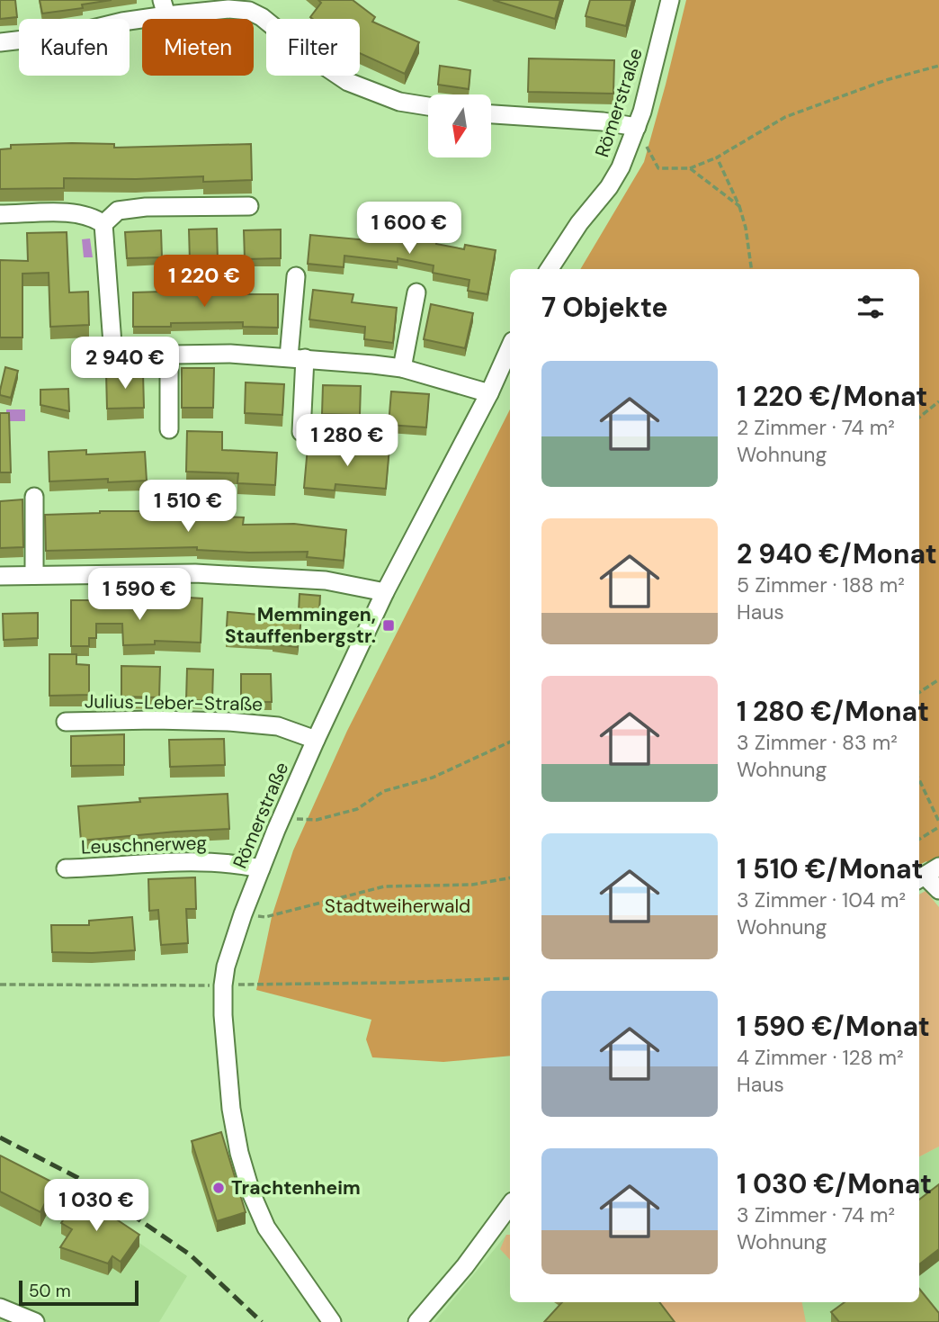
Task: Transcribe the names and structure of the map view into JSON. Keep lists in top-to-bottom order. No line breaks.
{"streets":{"street":["Römerstraße","Julius-Leber-Straße","Leuschnerweg"]},"crossings":[["Römerstraße","Julius-Leber-Straße"],["Römerstraße","Leuschnerweg"]],"parks":["Stadtweiherwald"],"places":{"transit":["Memmingen, Stauffenbergstr."],"other":["Trachtenheim"]},"scale_bar":"50 m","north":"bottom","page":{"chip":["Kaufen","Mieten","Filter"],"price":["1 600 €","1 220 €","2 940 €","1 280 €","1 510 €","1 590 €","1 030 €"],"heading":"7 Objekte","list":[{"name":"1 220 €/Monat","note":"2 Zimmer · 74 m² · Wohnung"},{"name":"2 940 €/Monat","note":"5 Zimmer · 188 m² · Haus"},{"name":"1 280 €/Monat","note":"3 Zimmer · 83 m² · Wohnung"},{"name":"1 510 €/Monat","note":"3 Zimmer · 104 m² · Wohnung"},{"name":"1 590 €/Monat","note":"4 Zimmer · 128 m² · Haus"},{"name":"1 030 €/Monat","note":"3 Zimmer · 74 m² · Wohnung"}],"scale":"50 m"}}
